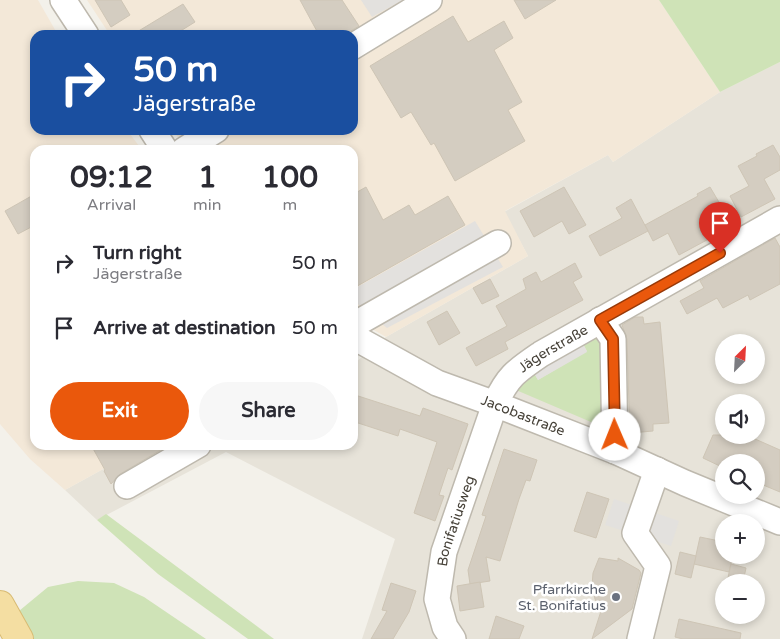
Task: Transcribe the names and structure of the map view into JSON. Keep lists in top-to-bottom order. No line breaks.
{"streets":{"street":["Jägerstraße","Jacobastraße","Bonifatiusweg"]},"crossings":[["Jägerstraße","Jacobastraße"],["Jägerstraße","Bonifatiusweg"],["Jacobastraße","Bonifatiusweg"]],"places":["Pfarrkirche St. Bonifatius"],"north":"top right","page":{"turn":["50 m","Jägerstraße"],"eta":["09:12","Arrival","1","min","100","m"],"list":[{"name":"Turn right","note":"Jägerstraße","value":"50 m"},{"name":"Arrive at destination","value":"50 m"}],"map_buttons":["+","−"],"buttons":["Exit","Share"]}}
